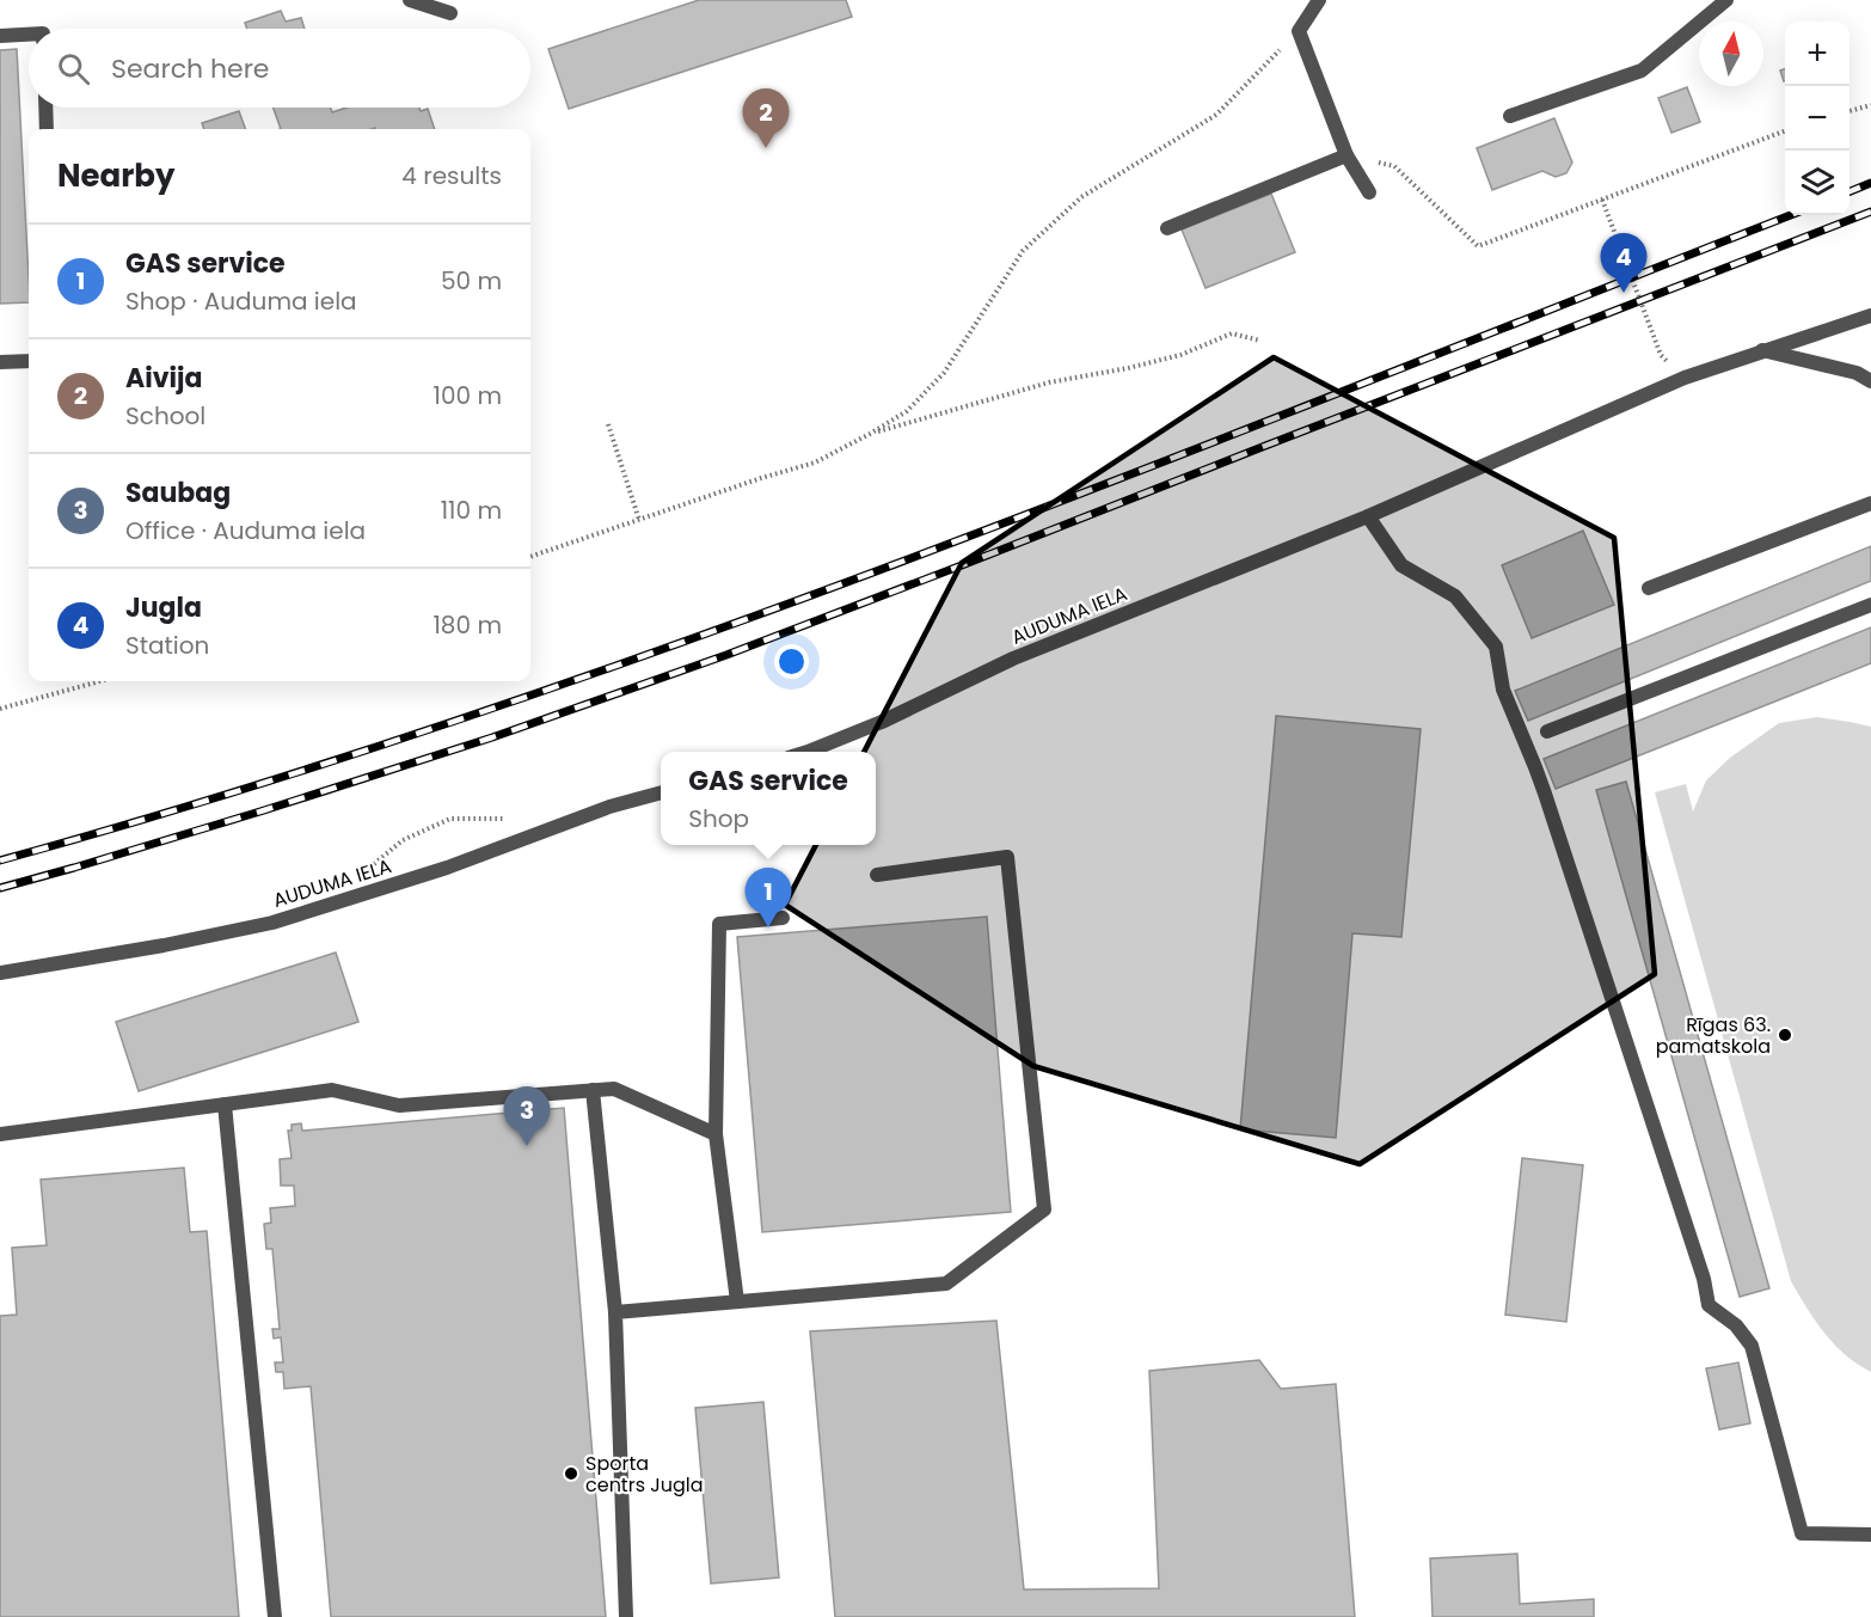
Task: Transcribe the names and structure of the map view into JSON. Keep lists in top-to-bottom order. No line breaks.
{"streets":{"street":["AUDUMA IELA"]},"places":["Rīgas 63. pamatskola","Sporta centrs Jugla"],"north":"top","page":{"map_buttons":["+","−"],"search":"Search here","pins":["2","4","1","3"],"heading":["Nearby","4 results"],"list":[{"mark":"1","name":"GAS service","note":"Shop · Auduma iela","value":"50 m"},{"mark":"2","name":"Aivija","note":"School","value":"100 m"},{"mark":"3","name":"Saubag","note":"Office · Auduma iela","value":"110 m"},{"mark":"4","name":"Jugla","note":"Station","value":"180 m"}],"popup":["GAS service","Shop"]}}
